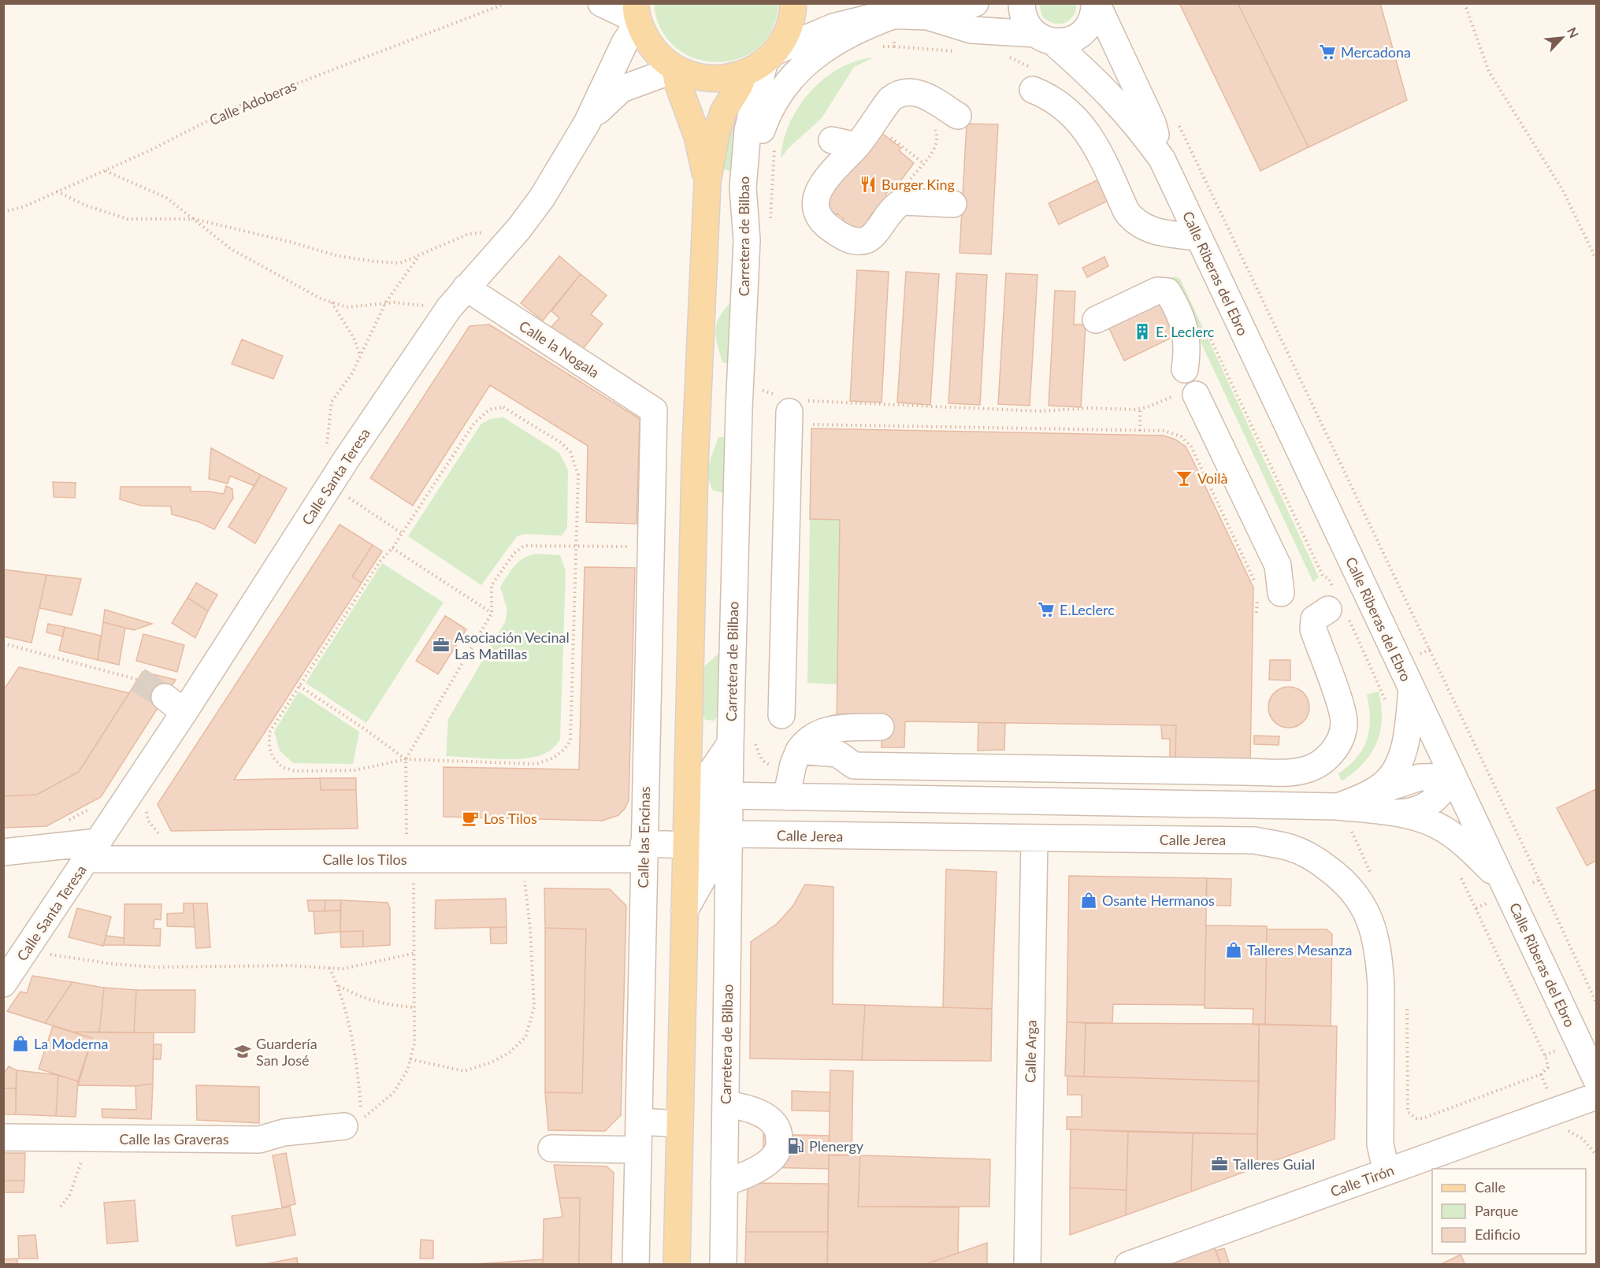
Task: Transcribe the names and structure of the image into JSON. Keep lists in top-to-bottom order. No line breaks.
{"streets":{"street":["Carretera de Bilbao","Calle Riberas del Ebro","Calle la Nogala","Calle Santa Teresa","Calle Jerea","Calle las Encinas","Calle los Tilos","Calle Arga","Calle las Graveras","Calle Tirón"],"path":["Calle Adoberas"]},"crossings":[["Carretera de Bilbao","Calle Jerea"],["Calle la Nogala","Calle Santa Teresa"],["Calle la Nogala","Calle las Encinas"],["Calle Santa Teresa","Calle los Tilos"],["Calle Jerea","Calle Arga"],["Calle Jerea","Calle Tirón"],["Calle las Encinas","Calle los Tilos"]],"places":{"supermarket":["Mercadona","E.Leclerc"],"restaurant":["Burger King"],"building":["E. Leclerc"],"bar":["Voilà"],"office":["Asociación Vecinal Las Matillas","Talleres Guial"],"cafe":["Los Tilos"],"shop":["Osante Hermanos","Talleres Mesanza","La Moderna"],"school or university":["Guardería San José"],"fuel station":["Plenergy"]},"legend":["Calle","Parque","Edificio"],"north":"top right"}
